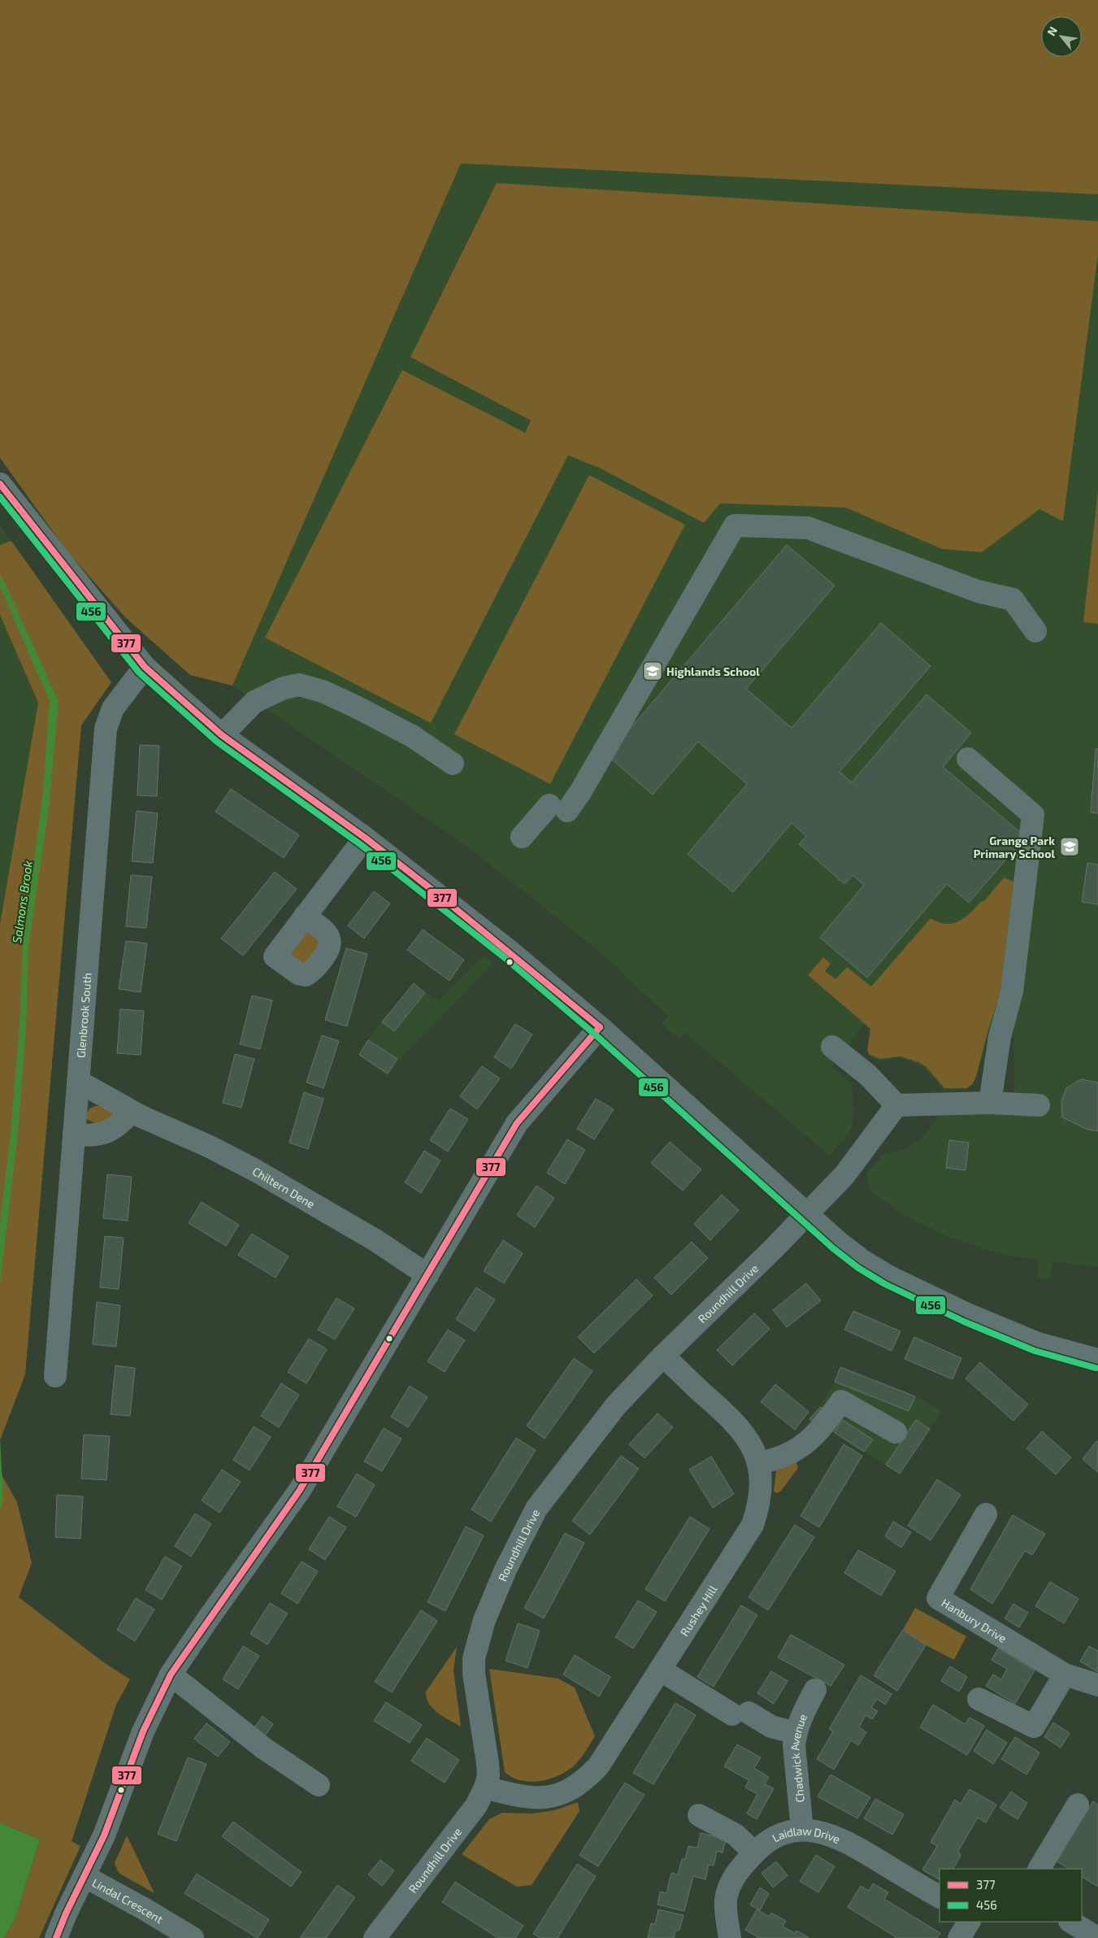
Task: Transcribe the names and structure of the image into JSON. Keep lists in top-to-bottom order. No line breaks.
{"streets":{"street":["Glenbrook South","Chiltern Dene","Roundhill Drive","Rushey Hill","Hanbury Drive","Chadwick Avenue","Laidlaw Drive","Lindal Crescent"]},"crossings":[["Glenbrook South","Chiltern Dene"],["Roundhill Drive","Rushey Hill"],["Chadwick Avenue","Laidlaw Drive"]],"water":["Salmons Brook"],"places":{"school or university":["Highlands School","Grange Park Primary School"]},"lines":["transit line 377","transit line 456"],"legend":["377","456"],"north":"top left"}
